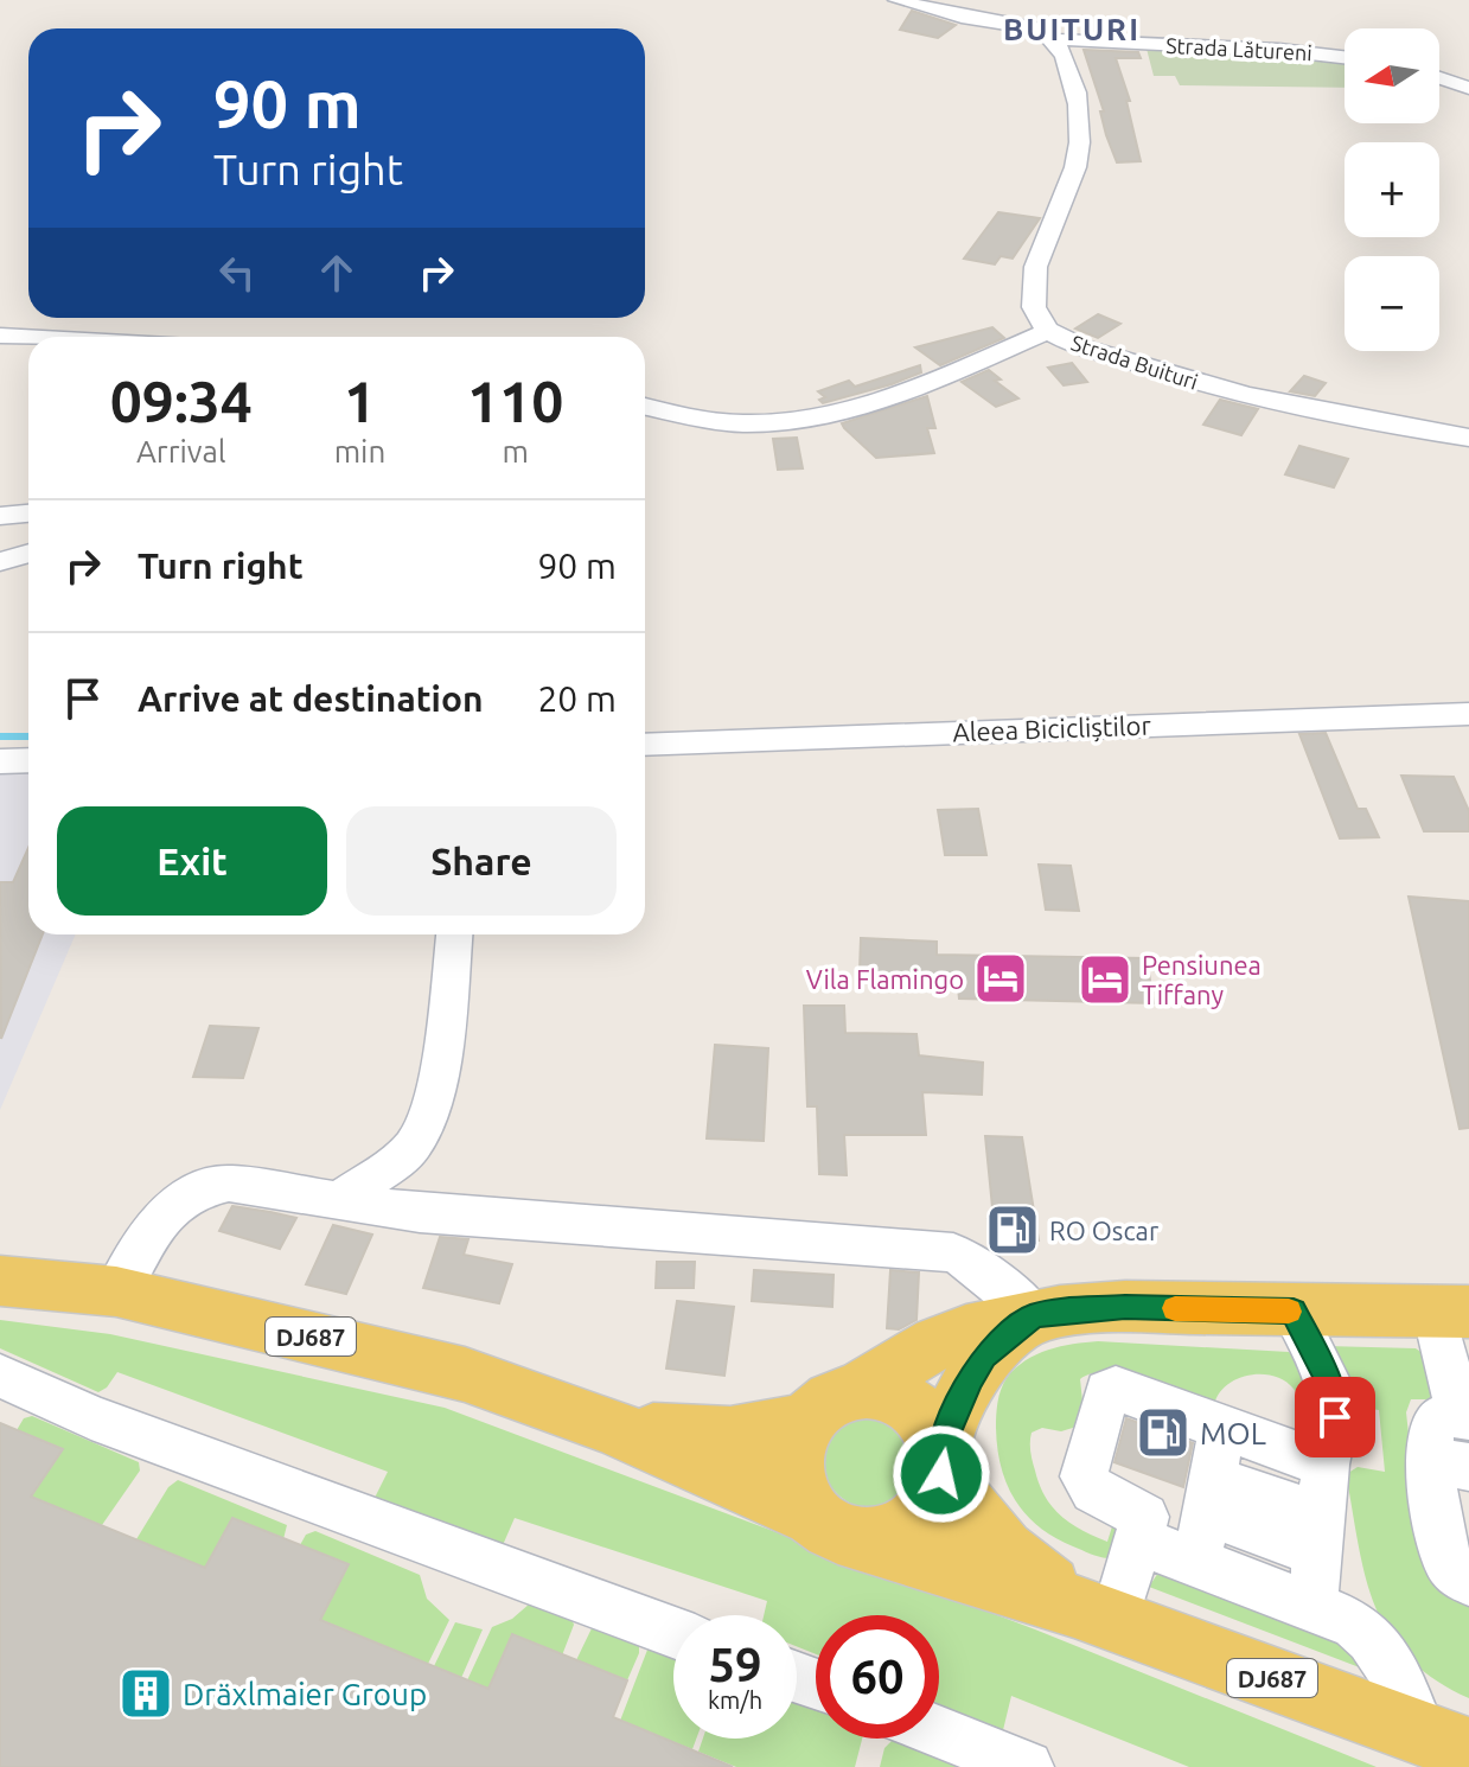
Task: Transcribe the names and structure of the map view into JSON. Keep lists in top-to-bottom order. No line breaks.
{"streets":{"main road":["DJ687"],"street":["Strada Lătureni","Strada Buituri","Aleea Bicicliștilor"]},"crossings":[["Strada Lătureni","Strada Buituri"]],"districts":["BUITURI"],"places":{"hotel":["Vila Flamingo","Pensiunea Tiffany"],"fuel station":["RO Oscar","MOL"],"building":["Dräxlmaier Group"]},"north":"left","page":{"map_buttons":["+","−"],"turn":["90 m","Turn right"],"eta":["09:34","Arrival","1","min","110","m"],"list":[{"name":"Turn right","value":"90 m"},{"name":"Arrive at destination","value":"20 m"}],"buttons":["Exit","Share"],"speed":"59 km/h","limit":"60"}}
